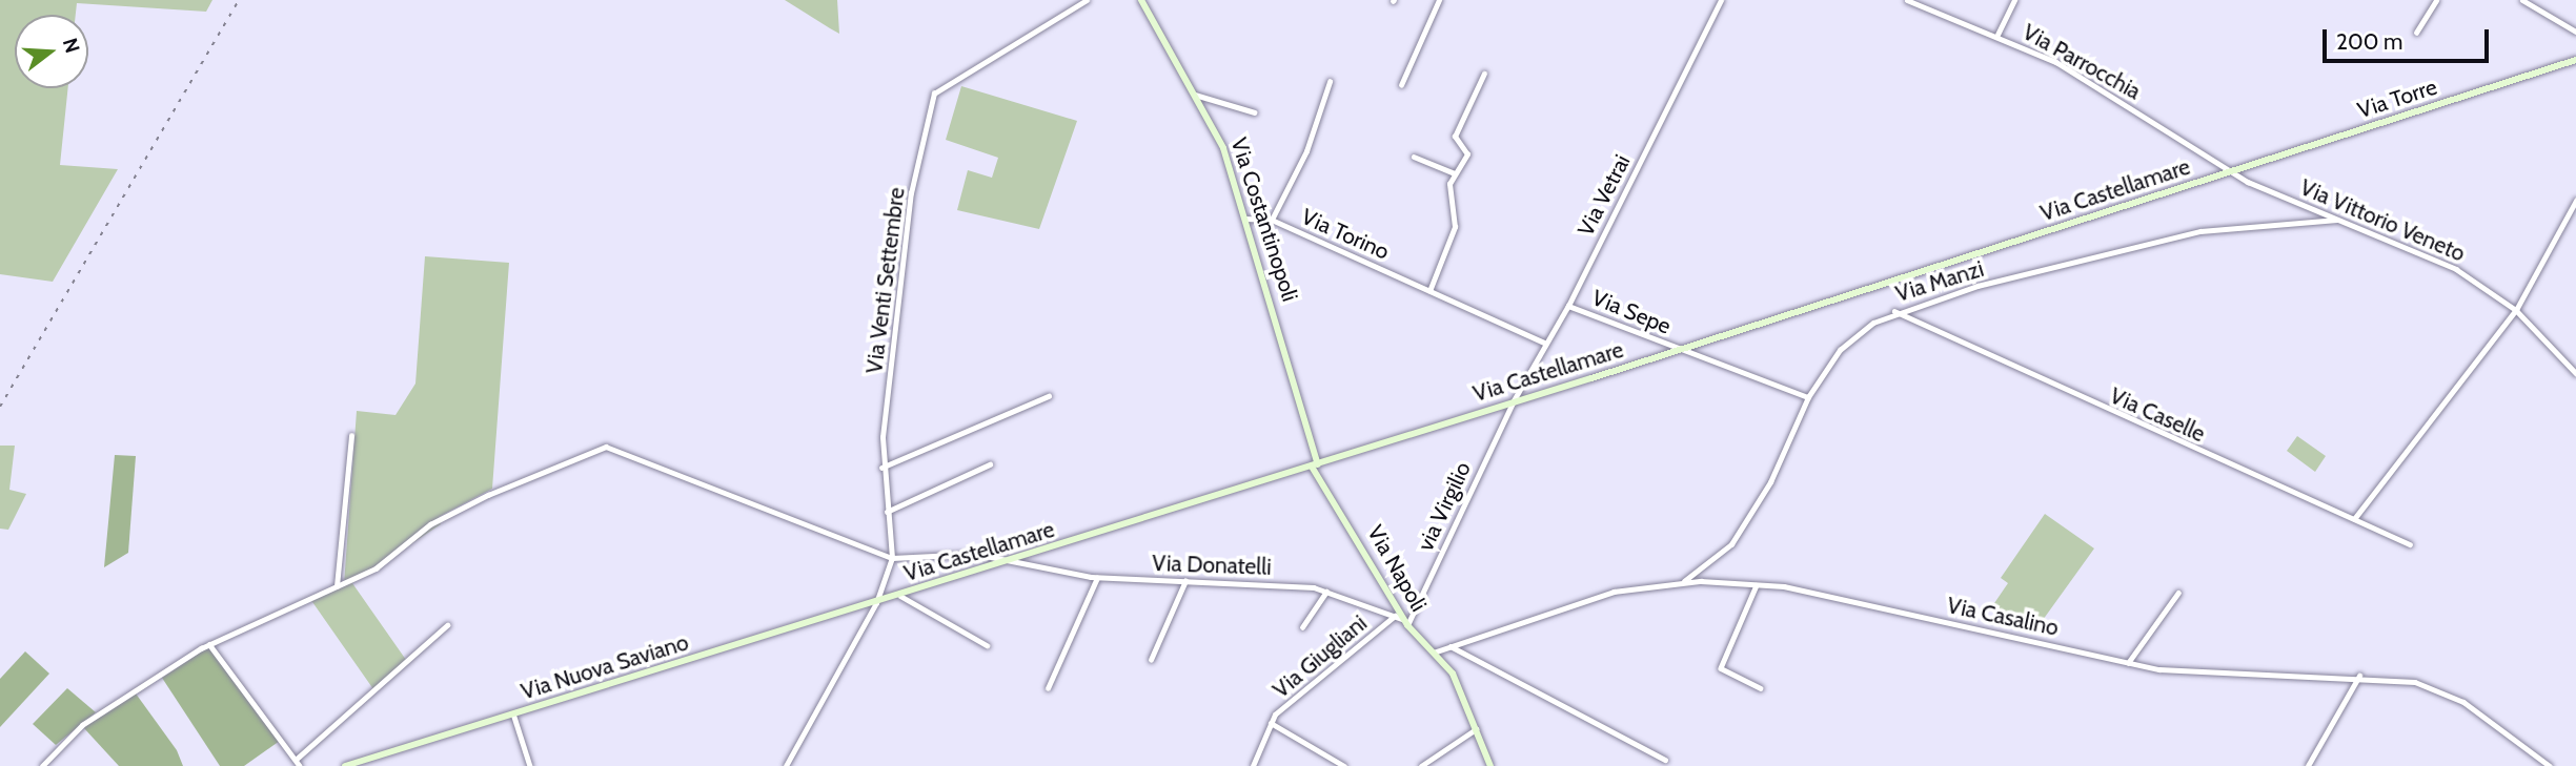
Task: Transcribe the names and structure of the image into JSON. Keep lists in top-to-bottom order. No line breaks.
{"streets":{"main road":["Via Torre","Via Castellamare","Via Costantinopoli","Via Napoli","Via Nuova Saviano"],"street":["Via Parrocchia","Via Vetrai","Via Vittorio Veneto","Via Torino","Via Venti Settembre","Via Manzi","Via Sepe","Via Caselle","via Virgilio","Via Donatelli","Via Casalino","Via Giugliani"]},"crossings":[["Via Parrocchia","Via Torre"],["Via Parrocchia","Via Castellamare"],["Via Parrocchia","Via Vittorio Veneto"],["Via Torre","Via Castellamare"],["Via Torre","Via Vittorio Veneto"],["Via Castellamare","Via Vetrai"],["Via Castellamare","Via Costantinopoli"],["Via Castellamare","Via Vittorio Veneto"],["Via Castellamare","Via Venti Settembre"],["Via Castellamare","Via Sepe"],["Via Castellamare","via Virgilio"],["Via Castellamare","Via Donatelli"],["Via Castellamare","Via Napoli"],["Via Castellamare","Via Nuova Saviano"],["Via Vetrai","Via Torino"],["Via Vetrai","Via Sepe"],["Via Vetrai","via Virgilio"],["Via Costantinopoli","Via Torino"],["Via Costantinopoli","Via Napoli"],["Via Vittorio Veneto","Via Manzi"],["Via Venti Settembre","Via Donatelli"],["Via Venti Settembre","Via Nuova Saviano"],["Via Manzi","Via Sepe"],["Via Manzi","Via Caselle"],["Via Manzi","Via Casalino"],["via Virgilio","Via Donatelli"],["via Virgilio","Via Napoli"],["Via Donatelli","Via Napoli"],["Via Donatelli","Via Giugliani"],["Via Napoli","Via Casalino"]],"scale_bar":"200 m","north":"right"}
